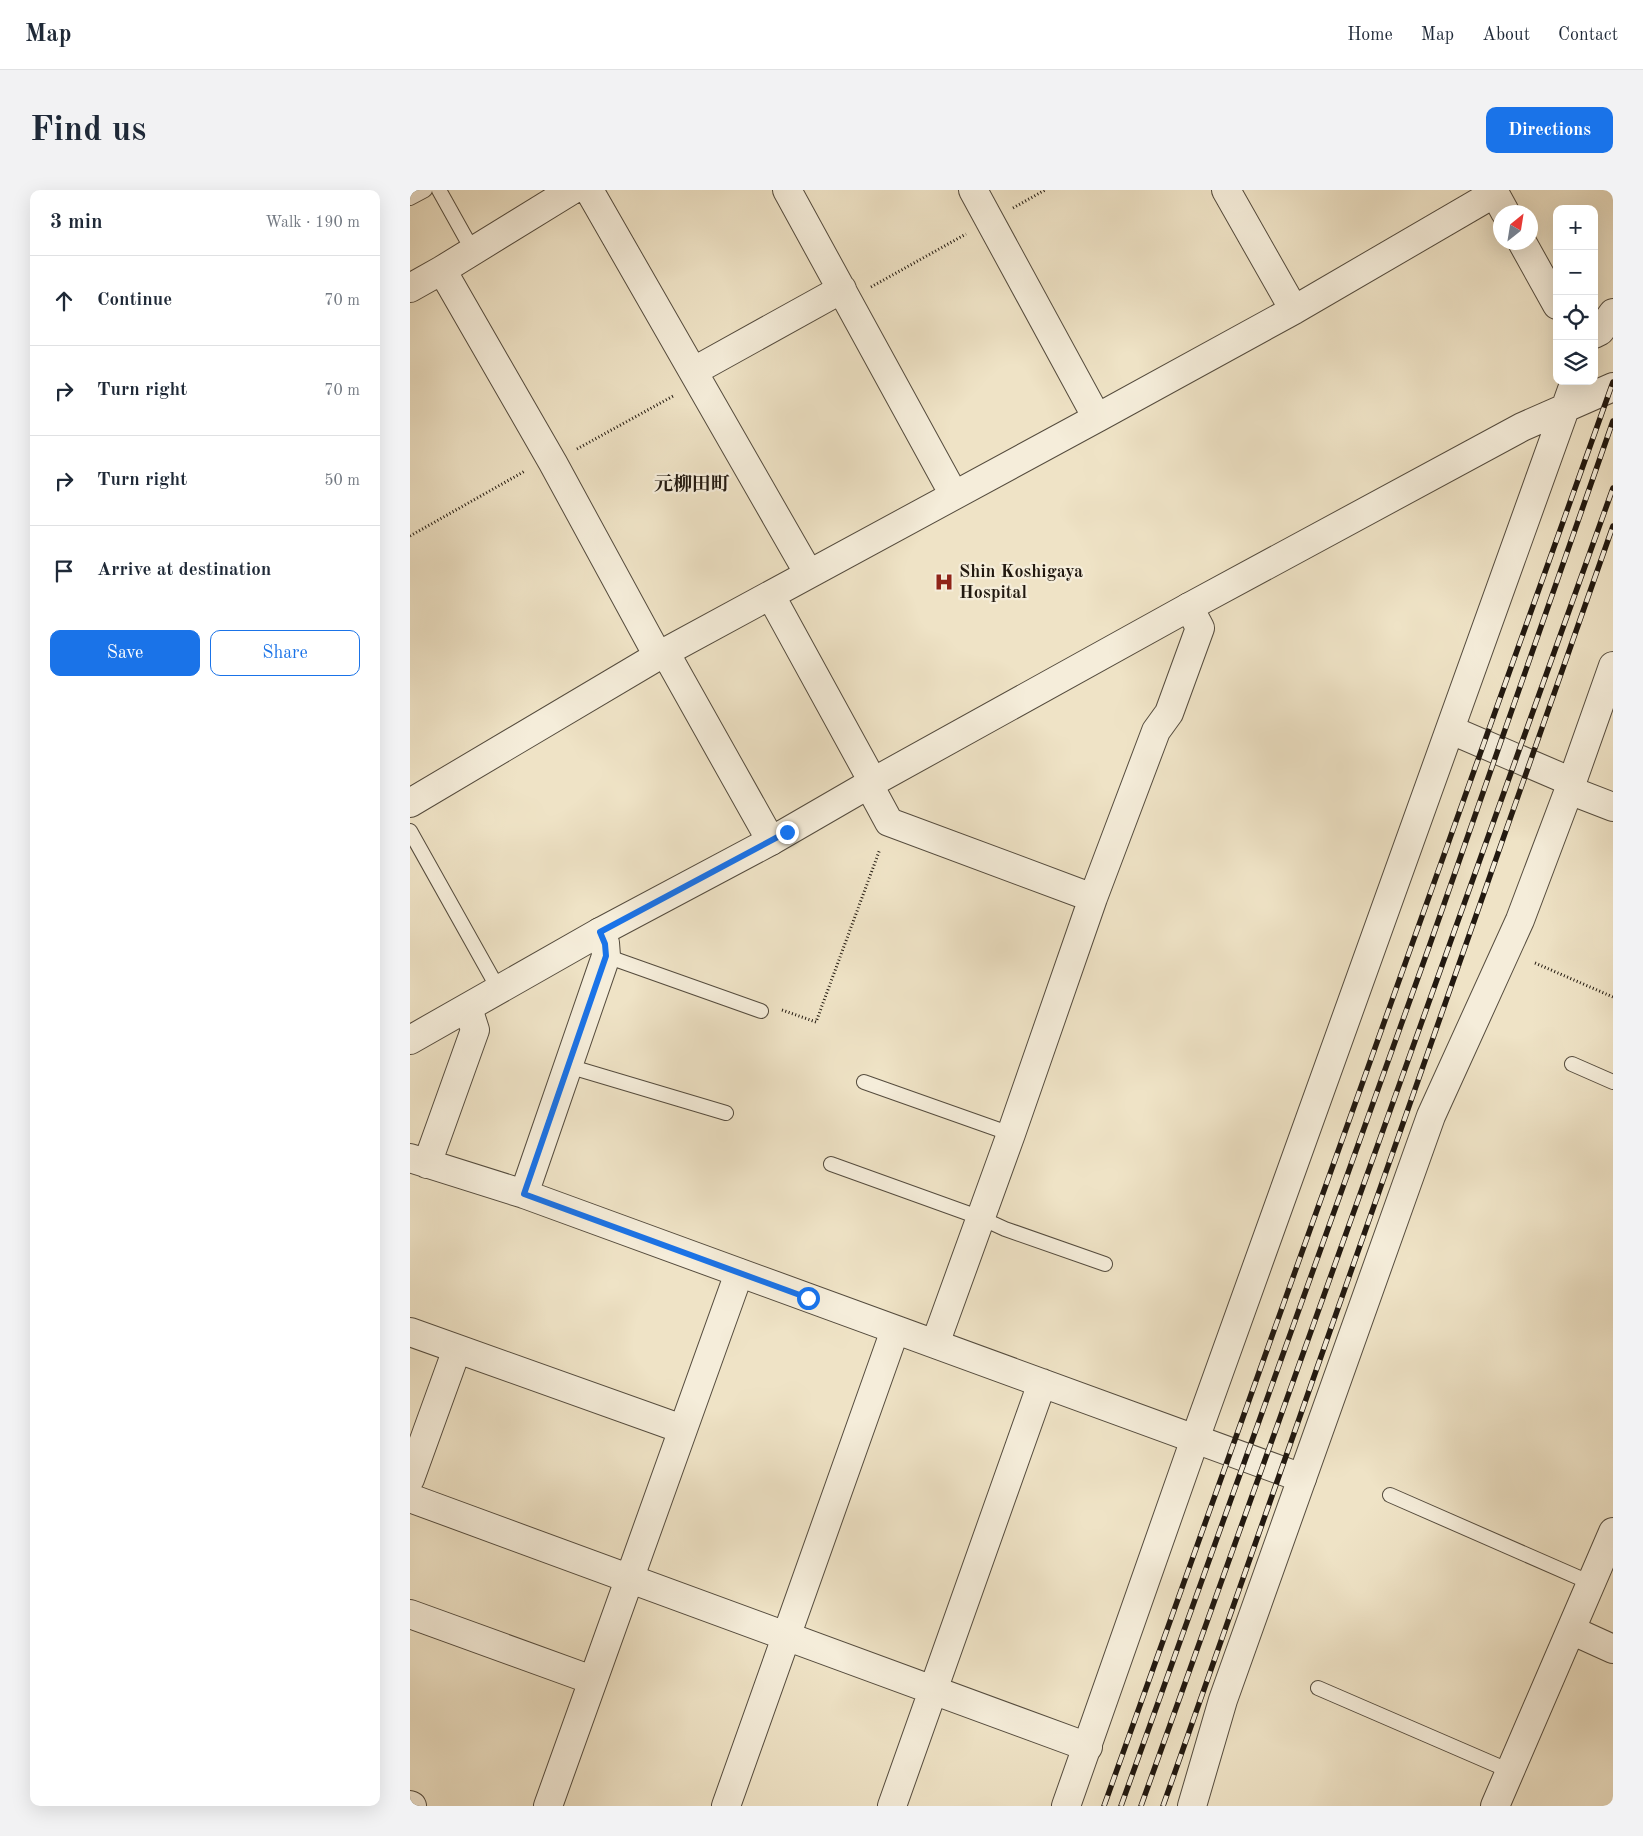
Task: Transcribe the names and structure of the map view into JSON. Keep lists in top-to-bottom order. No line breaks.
{"districts":["元柳田町"],"places":{"hospital":["Shin Koshigaya Hospital"]},"north":"top right","page":{"header":"Map","nav":["Home","Map","About","Contact"],"buttons":["Directions",["Save","Share"]],"title":"Find us","heading":["3 min","Walk · 190 m"],"map_buttons":["+","−"],"list":[["Continue","70 m"],["Turn right","70 m"],["Turn right","50 m"],"Arrive at destination"]}}
